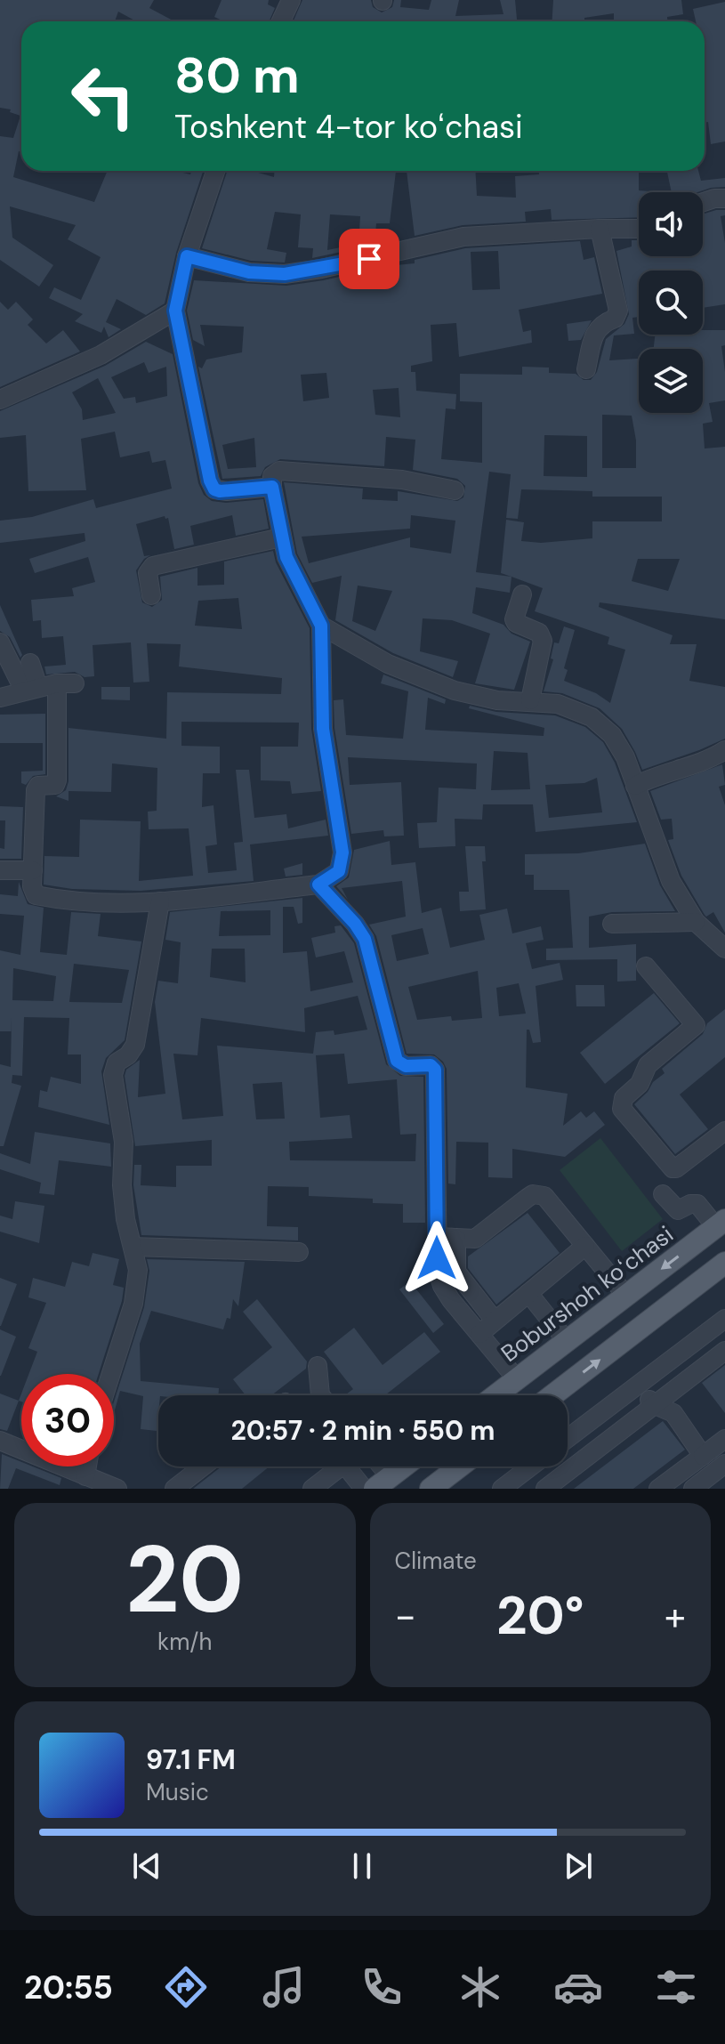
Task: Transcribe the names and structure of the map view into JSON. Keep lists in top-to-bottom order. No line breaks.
{"streets":{"main road":["Boburshoh koʻchasi"]},"page":{"turn":["80 m","Toshkent 4-tor koʻchasi"],"limit":"30","trip":"20:57 · 2 min · 550 m","tile":[["20","km/h"],"Climate"],"heat":["−","20°","+"],"song":["97.1 FM","Music"],"tabs":"20:55"}}
